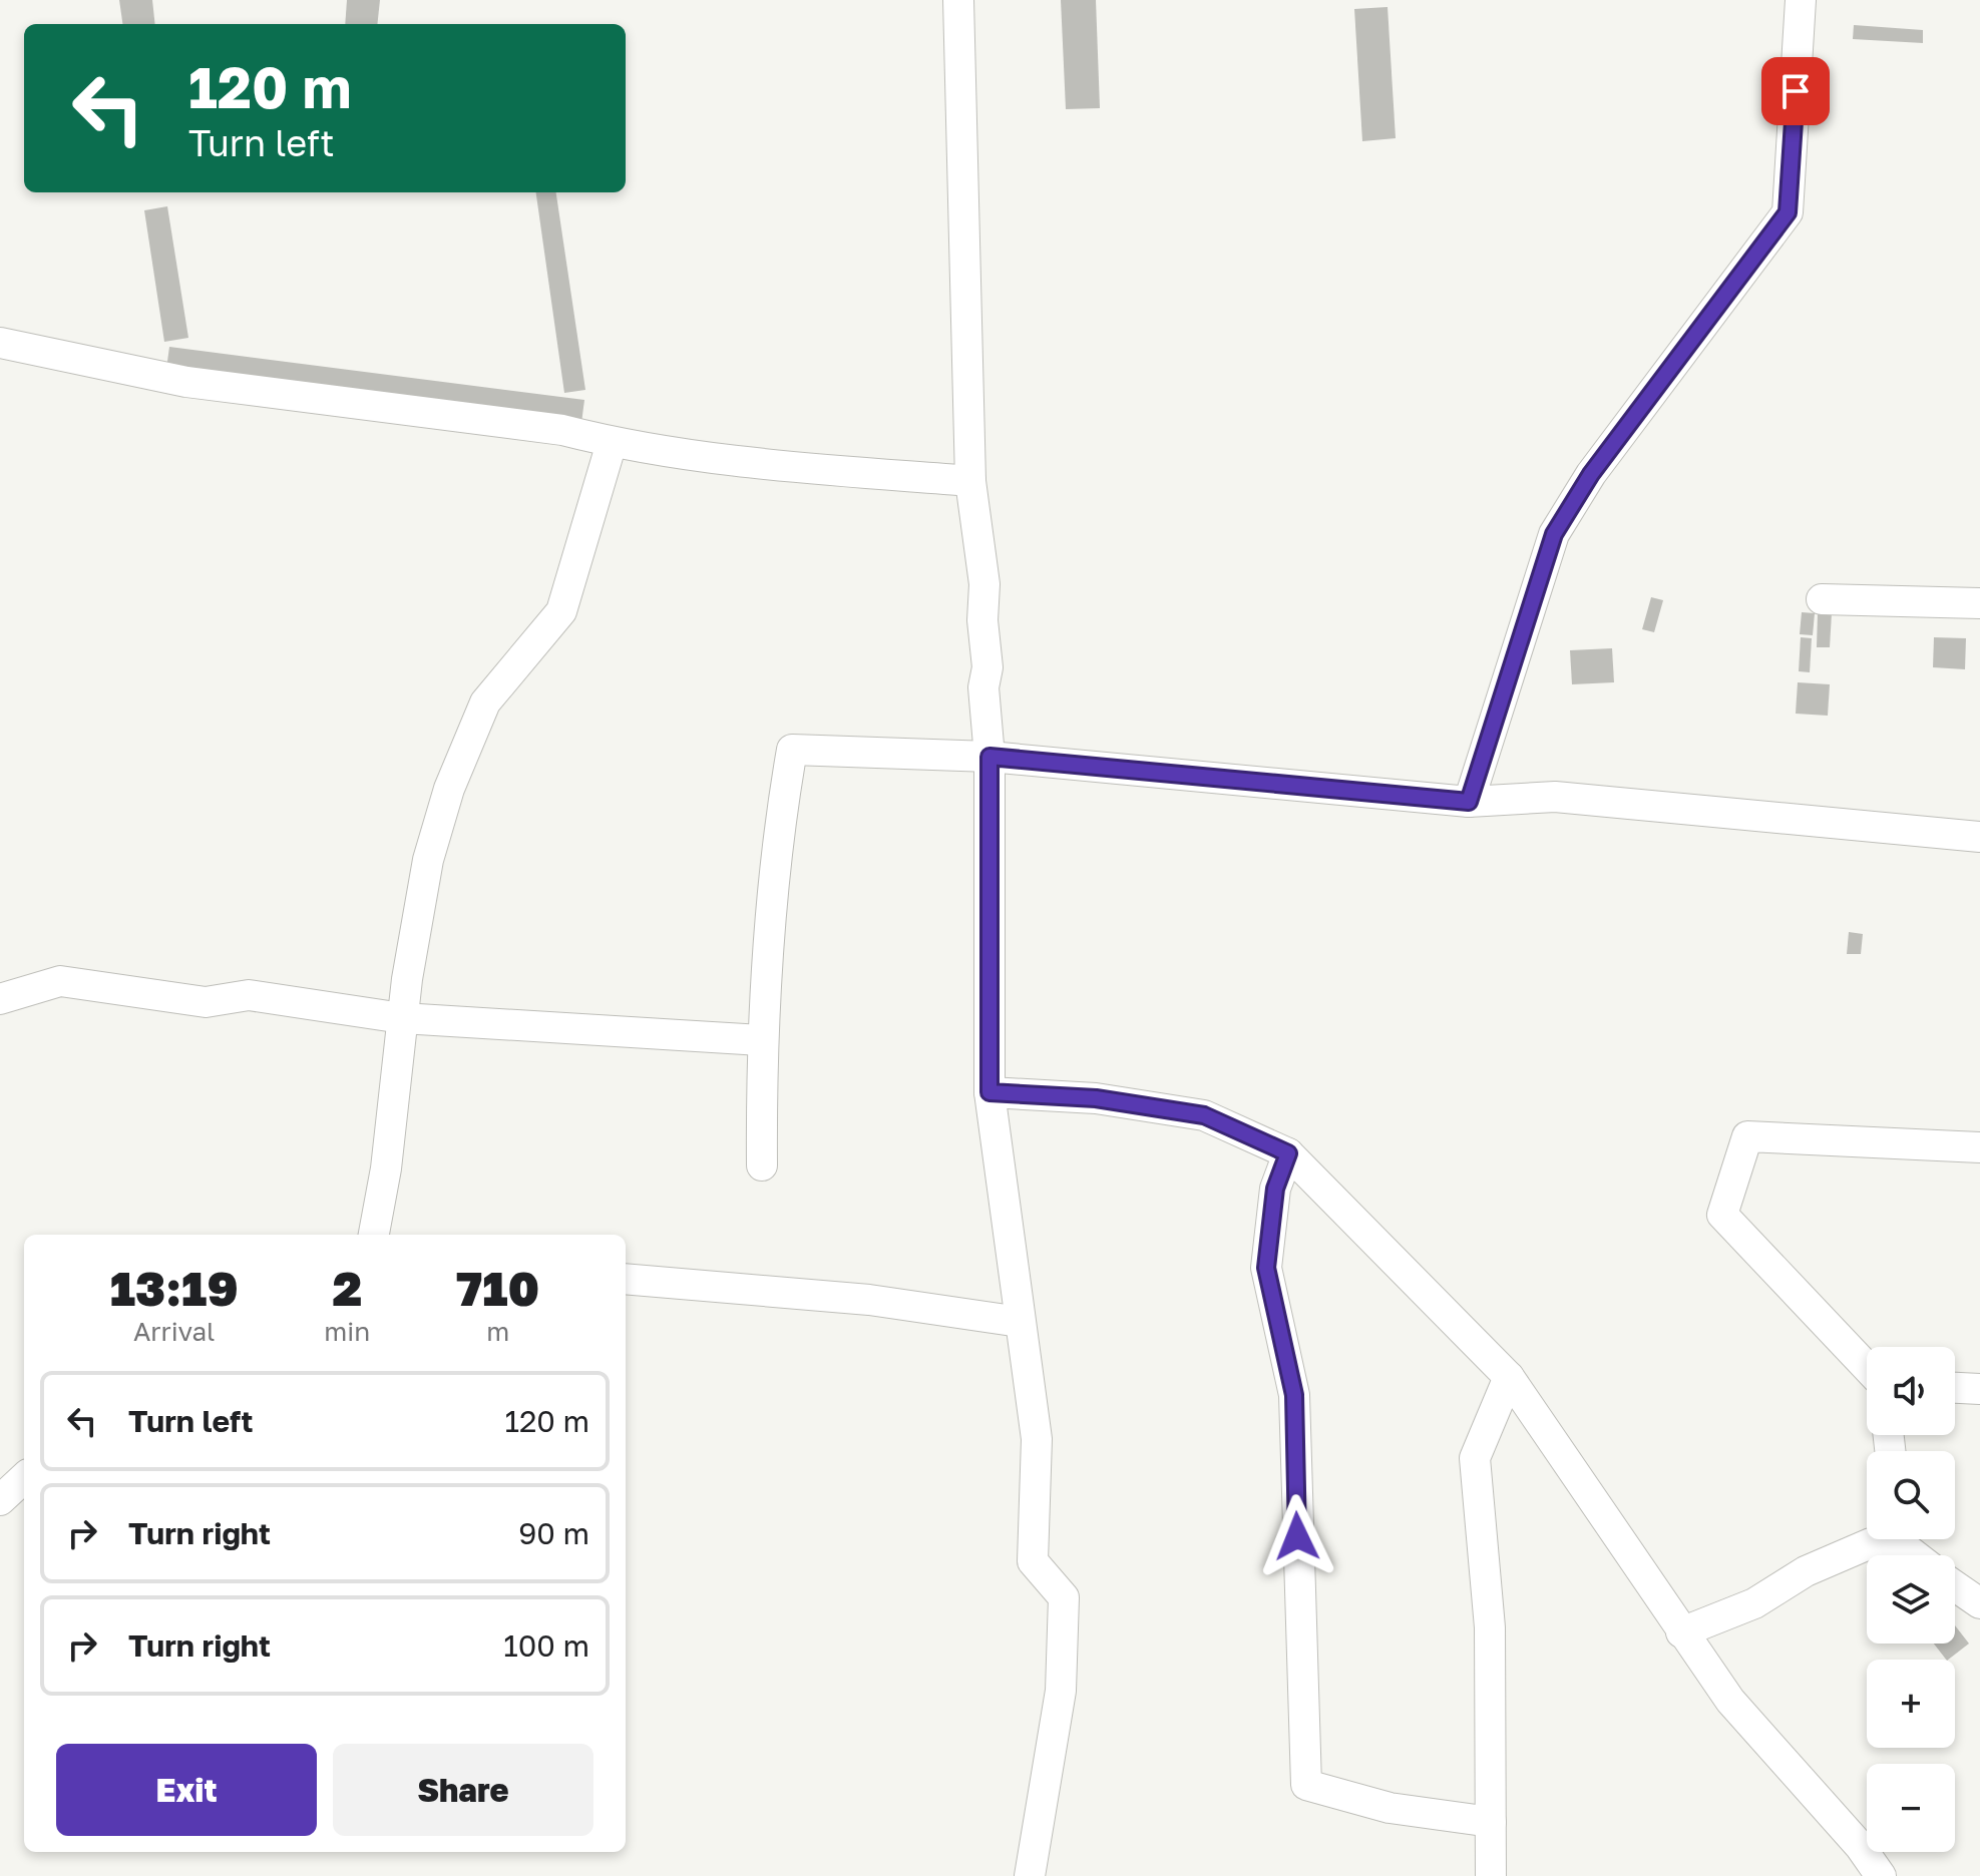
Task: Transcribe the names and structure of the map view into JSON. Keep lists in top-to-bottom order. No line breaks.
{"page":{"turn":["120 m","Turn left"],"eta":["13:19","Arrival","2","min","710","m"],"map_buttons":["+","−"],"list":[{"name":"Turn left","value":"120 m"},{"name":"Turn right","value":"90 m"},{"name":"Turn right","value":"100 m"}],"buttons":["Exit","Share"]}}
